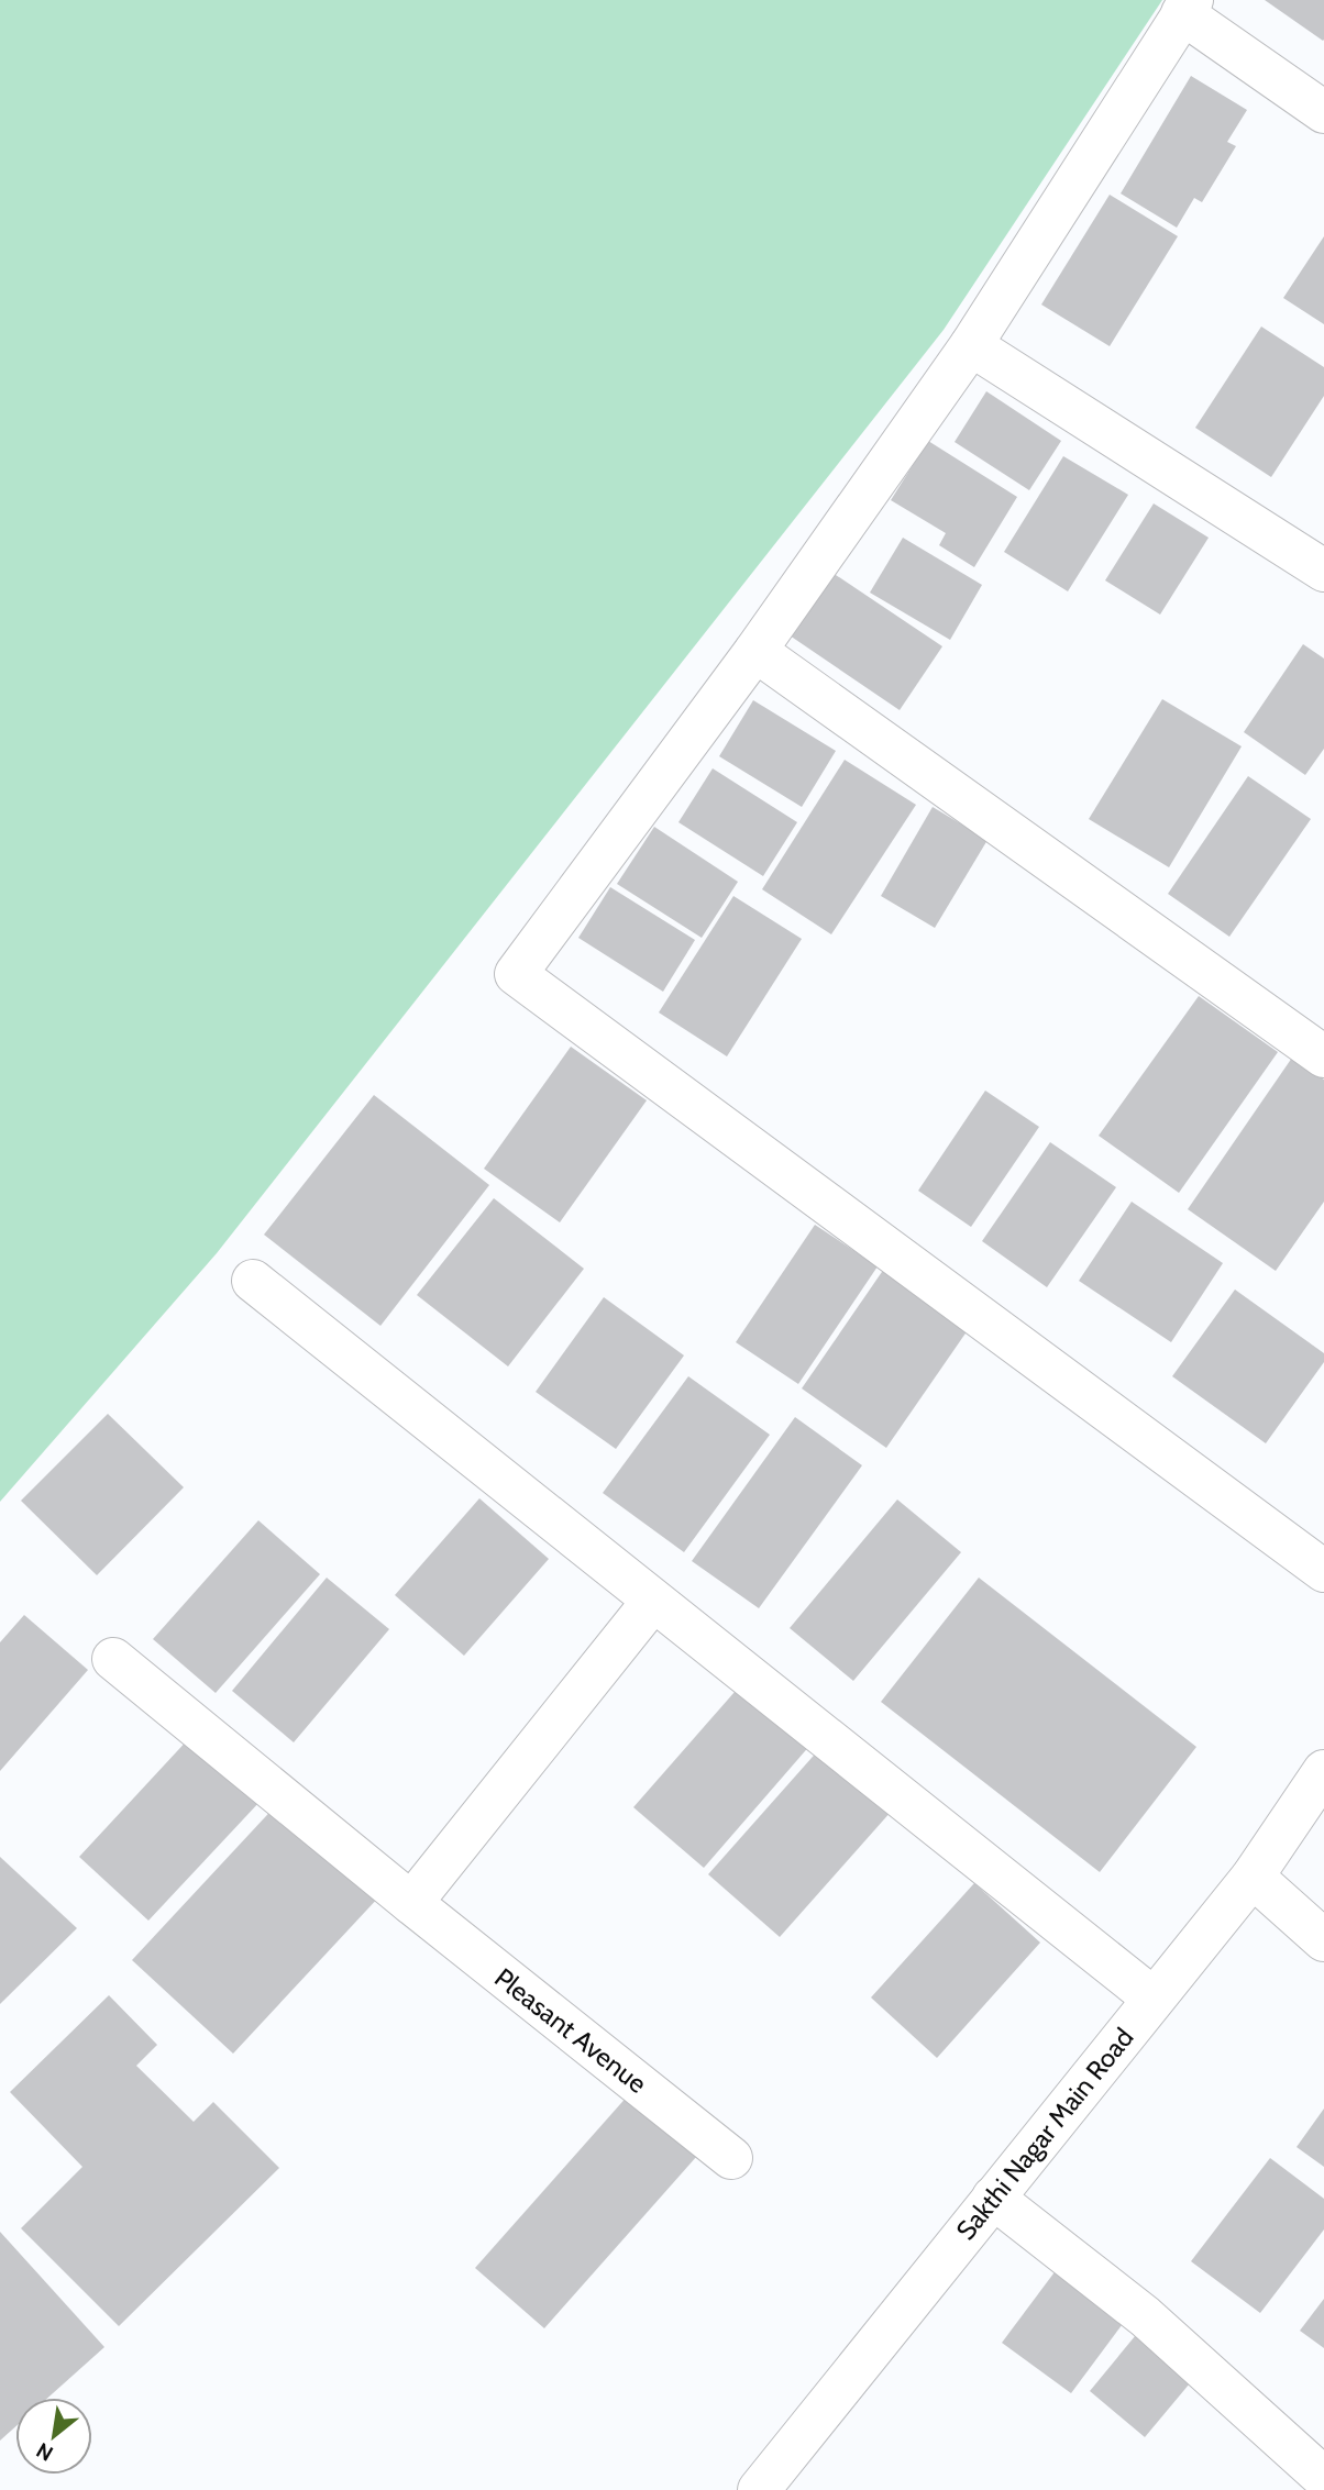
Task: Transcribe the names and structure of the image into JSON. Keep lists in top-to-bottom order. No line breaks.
{"streets":{"street":["Pleasant Avenue","Sakthi Nagar Main Road"]},"north":"bottom left"}
